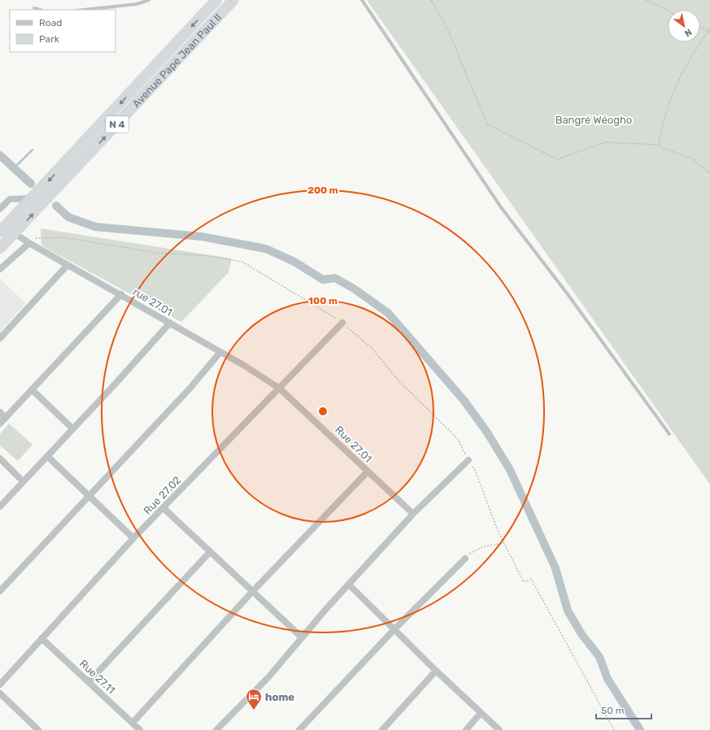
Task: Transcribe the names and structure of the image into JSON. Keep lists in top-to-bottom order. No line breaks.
{"streets":{"highway":["Avenue Pape Jean Paul II","N 4"],"street":["rue 27.01","Rue 27.01","Rue 27.02","Rue 27.11"]},"crossings":[["Avenue Pape Jean Paul II","rue 27.01"],["rue 27.01","Rue 27.01"],["rue 27.01","Rue 27.02"],["Rue 27.01","Rue 27.02"],["Rue 27.02","Rue 27.11"]],"parks":["Bangré Wéogho"],"places":{"hotel":["home"]},"legend":["Road","Park"],"scale_bar":"50 m","north":"bottom right","rings":["200 m","100 m"]}
